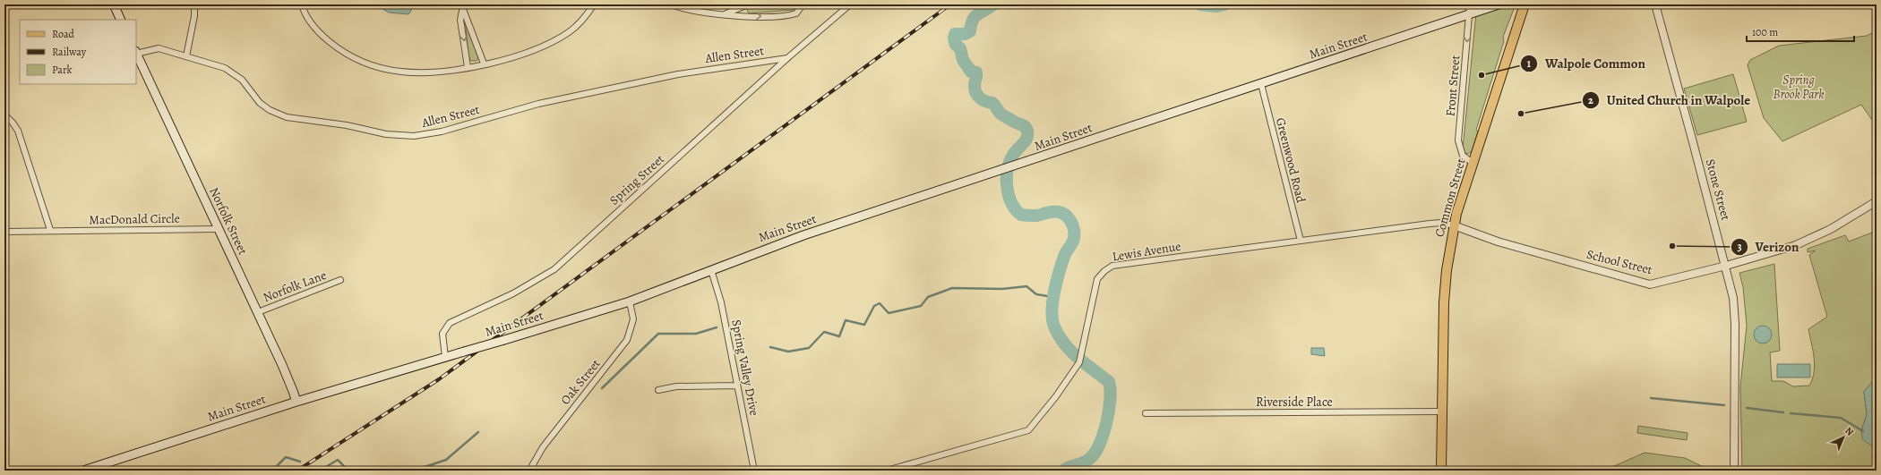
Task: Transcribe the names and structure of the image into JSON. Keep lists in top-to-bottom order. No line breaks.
{"streets":{"main road":["Main Street","Common Street","Norfolk Street"],"street":["Allen Street","Front Street","Greenwood Road","Spring Street","Stone Street","MacDonald Circle","Lewis Avenue","School Street","Norfolk Lane","Spring Valley Drive","Oak Street","Riverside Place"]},"crossings":[["Main Street","Front Street"],["Main Street","Greenwood Road"],["Main Street","Spring Street"],["Main Street","Norfolk Street"],["Main Street","Spring Valley Drive"],["Main Street","Oak Street"],["Allen Street","Spring Street"],["Allen Street","Norfolk Street"],["Front Street","Common Street"],["Greenwood Road","Lewis Avenue"],["Stone Street","School Street"],["Common Street","Lewis Avenue"],["Common Street","School Street"],["Common Street","Riverside Place"],["MacDonald Circle","Norfolk Street"],["Norfolk Street","Norfolk Lane"],["Lewis Avenue","School Street"]],"one_way":["Front Street"],"parks":["Spring Brook Park"],"places":["Walpole Common","United Church in Walpole","Verizon"],"legend":["Road","Railway","Park"],"scale_bar":"100 m","north":"top right"}
